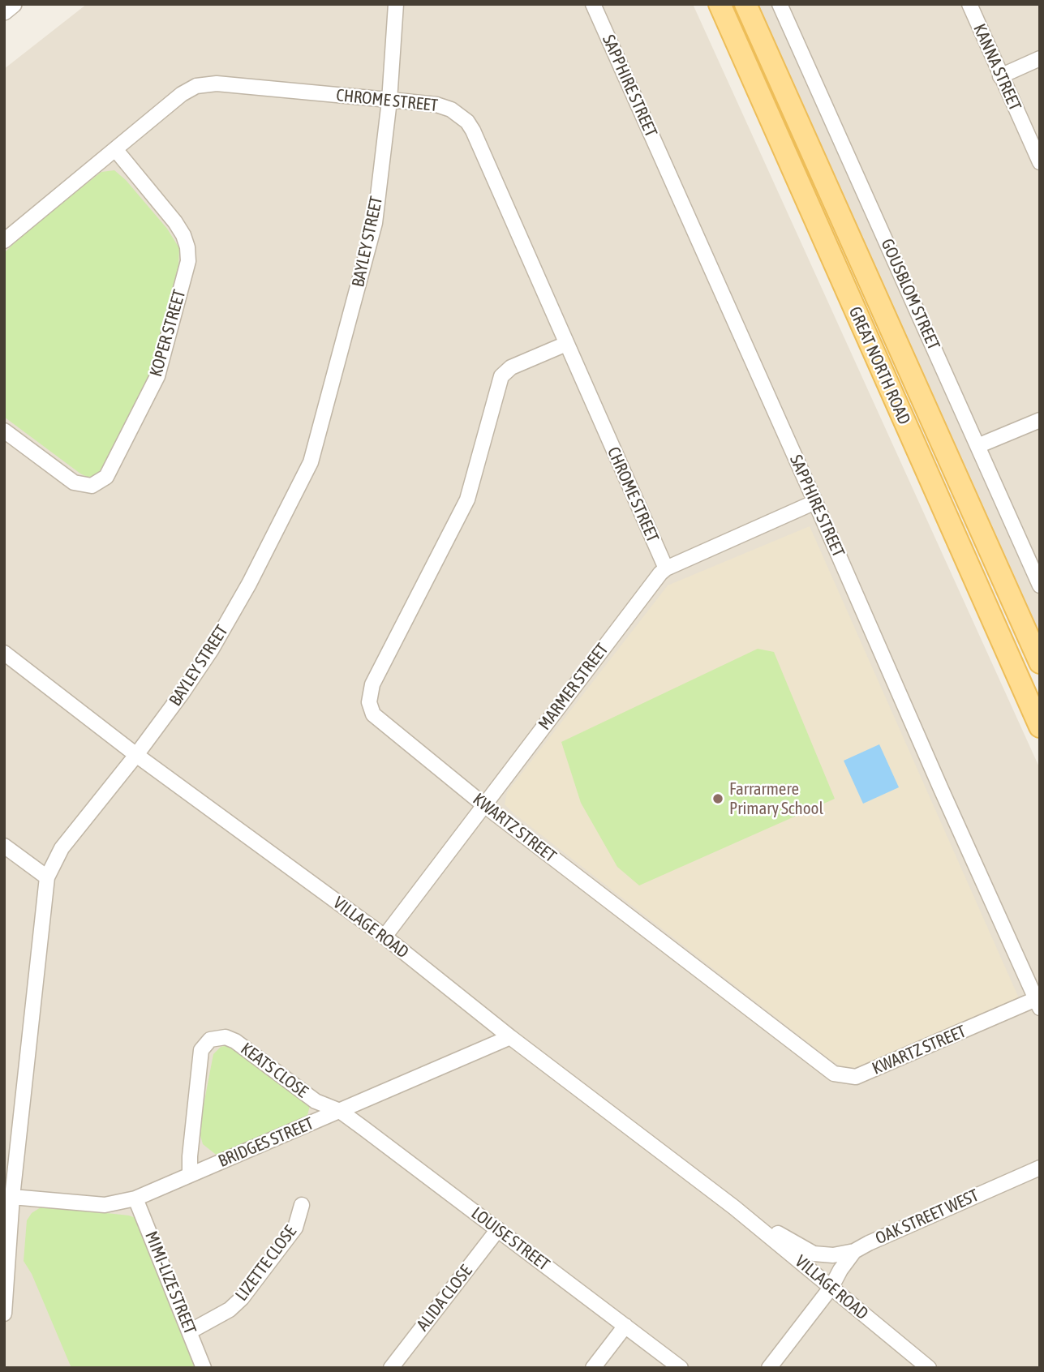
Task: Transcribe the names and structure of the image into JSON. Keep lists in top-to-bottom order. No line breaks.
{"streets":{"main road":["GREAT NORTH ROAD"],"street":["KANNA STREET","SAPPHIRE STREET","CHROME STREET","BAYLEY STREET","GOUSBLOM STREET","KOPER STREET","MARMER STREET","KWARTZ STREET","VILLAGE ROAD","KEATS CLOSE","BRIDGES STREET","OAK STREET WEST","LOUISE STREET","LIZETTE CLOSE","MIMI-LIZE STREET","ALIDA CLOSE"]},"crossings":[["SAPPHIRE STREET","MARMER STREET"],["SAPPHIRE STREET","KWARTZ STREET"],["CHROME STREET","BAYLEY STREET"],["CHROME STREET","KOPER STREET"],["CHROME STREET","MARMER STREET"],["CHROME STREET","KWARTZ STREET"],["BAYLEY STREET","VILLAGE ROAD"],["BAYLEY STREET","BRIDGES STREET"],["MARMER STREET","KWARTZ STREET"],["MARMER STREET","VILLAGE ROAD"],["VILLAGE ROAD","BRIDGES STREET"],["VILLAGE ROAD","OAK STREET WEST"],["KEATS CLOSE","BRIDGES STREET"],["KEATS CLOSE","LOUISE STREET"],["BRIDGES STREET","LOUISE STREET"],["BRIDGES STREET","MIMI-LIZE STREET"],["LOUISE STREET","ALIDA CLOSE"],["LIZETTE CLOSE","MIMI-LIZE STREET"]],"places":["Farrarmere Primary School"]}
